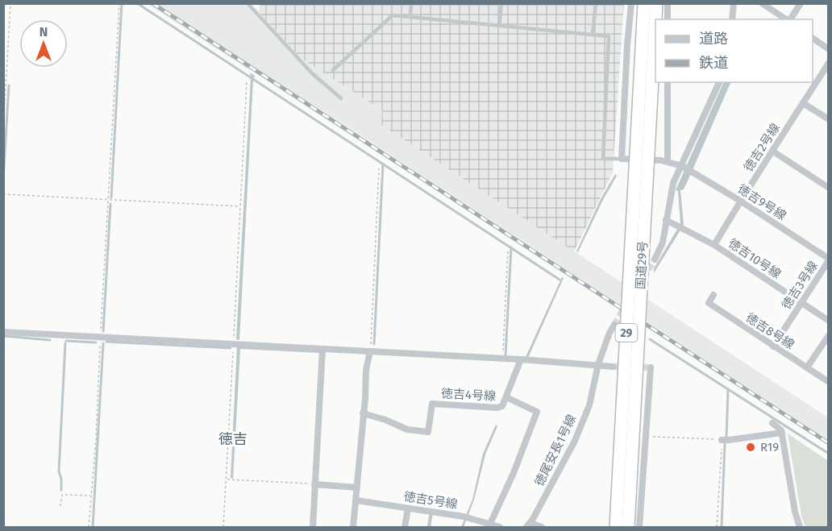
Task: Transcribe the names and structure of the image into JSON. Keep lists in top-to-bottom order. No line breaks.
{"streets":{"highway":["国道29号","29"],"street":["徳吉2号線","徳吉9号線","徳吉10号線","徳吉3号線","徳吉8号線","徳吉4号線","徳尾安長1号線","徳吉5号線"]},"crossings":[["徳吉2号線","徳吉9号線"],["徳吉2号線","徳吉10号線"],["徳吉9号線","徳吉3号線"],["徳吉10号線","徳吉3号線"],["徳吉3号線","徳吉8号線"]],"districts":["徳吉"],"places":["R19"],"legend":["道路","鉄道"],"north":"top"}
